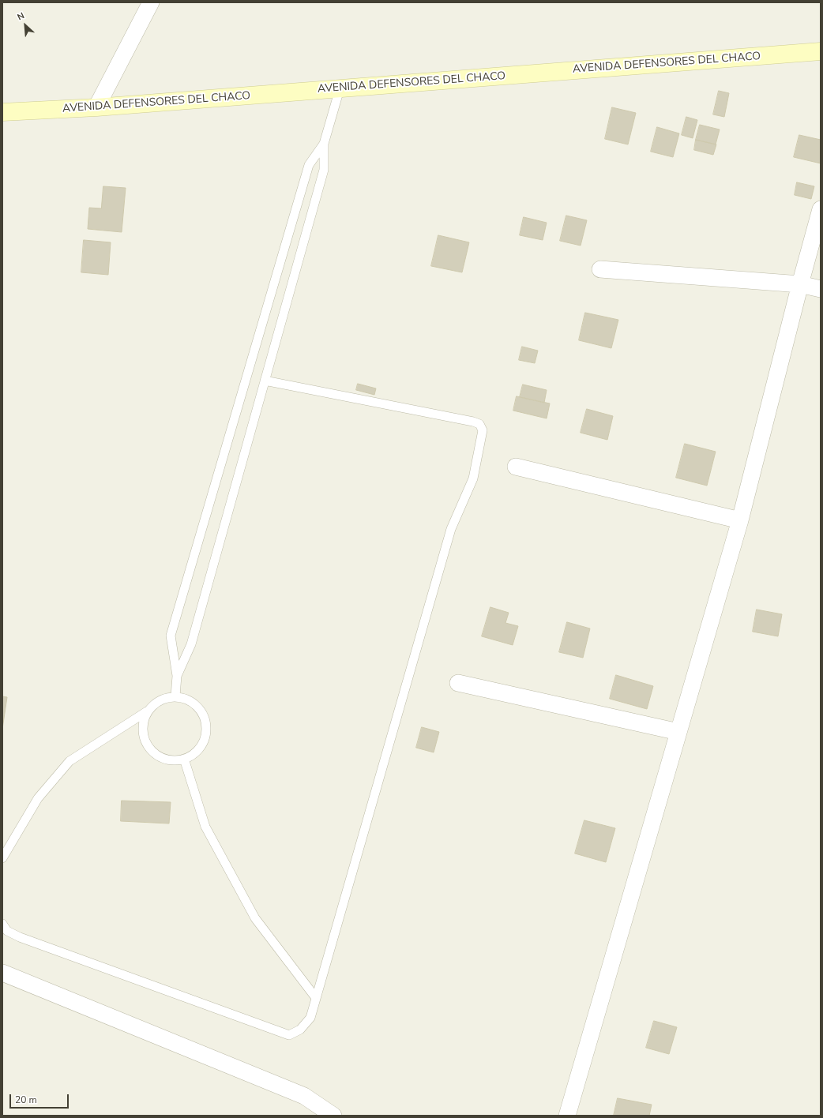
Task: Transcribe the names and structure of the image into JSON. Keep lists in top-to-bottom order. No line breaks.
{"streets":{"main road":["AVENIDA DEFENSORES DEL CHACO"]},"scale_bar":"20 m","north":"top left"}
